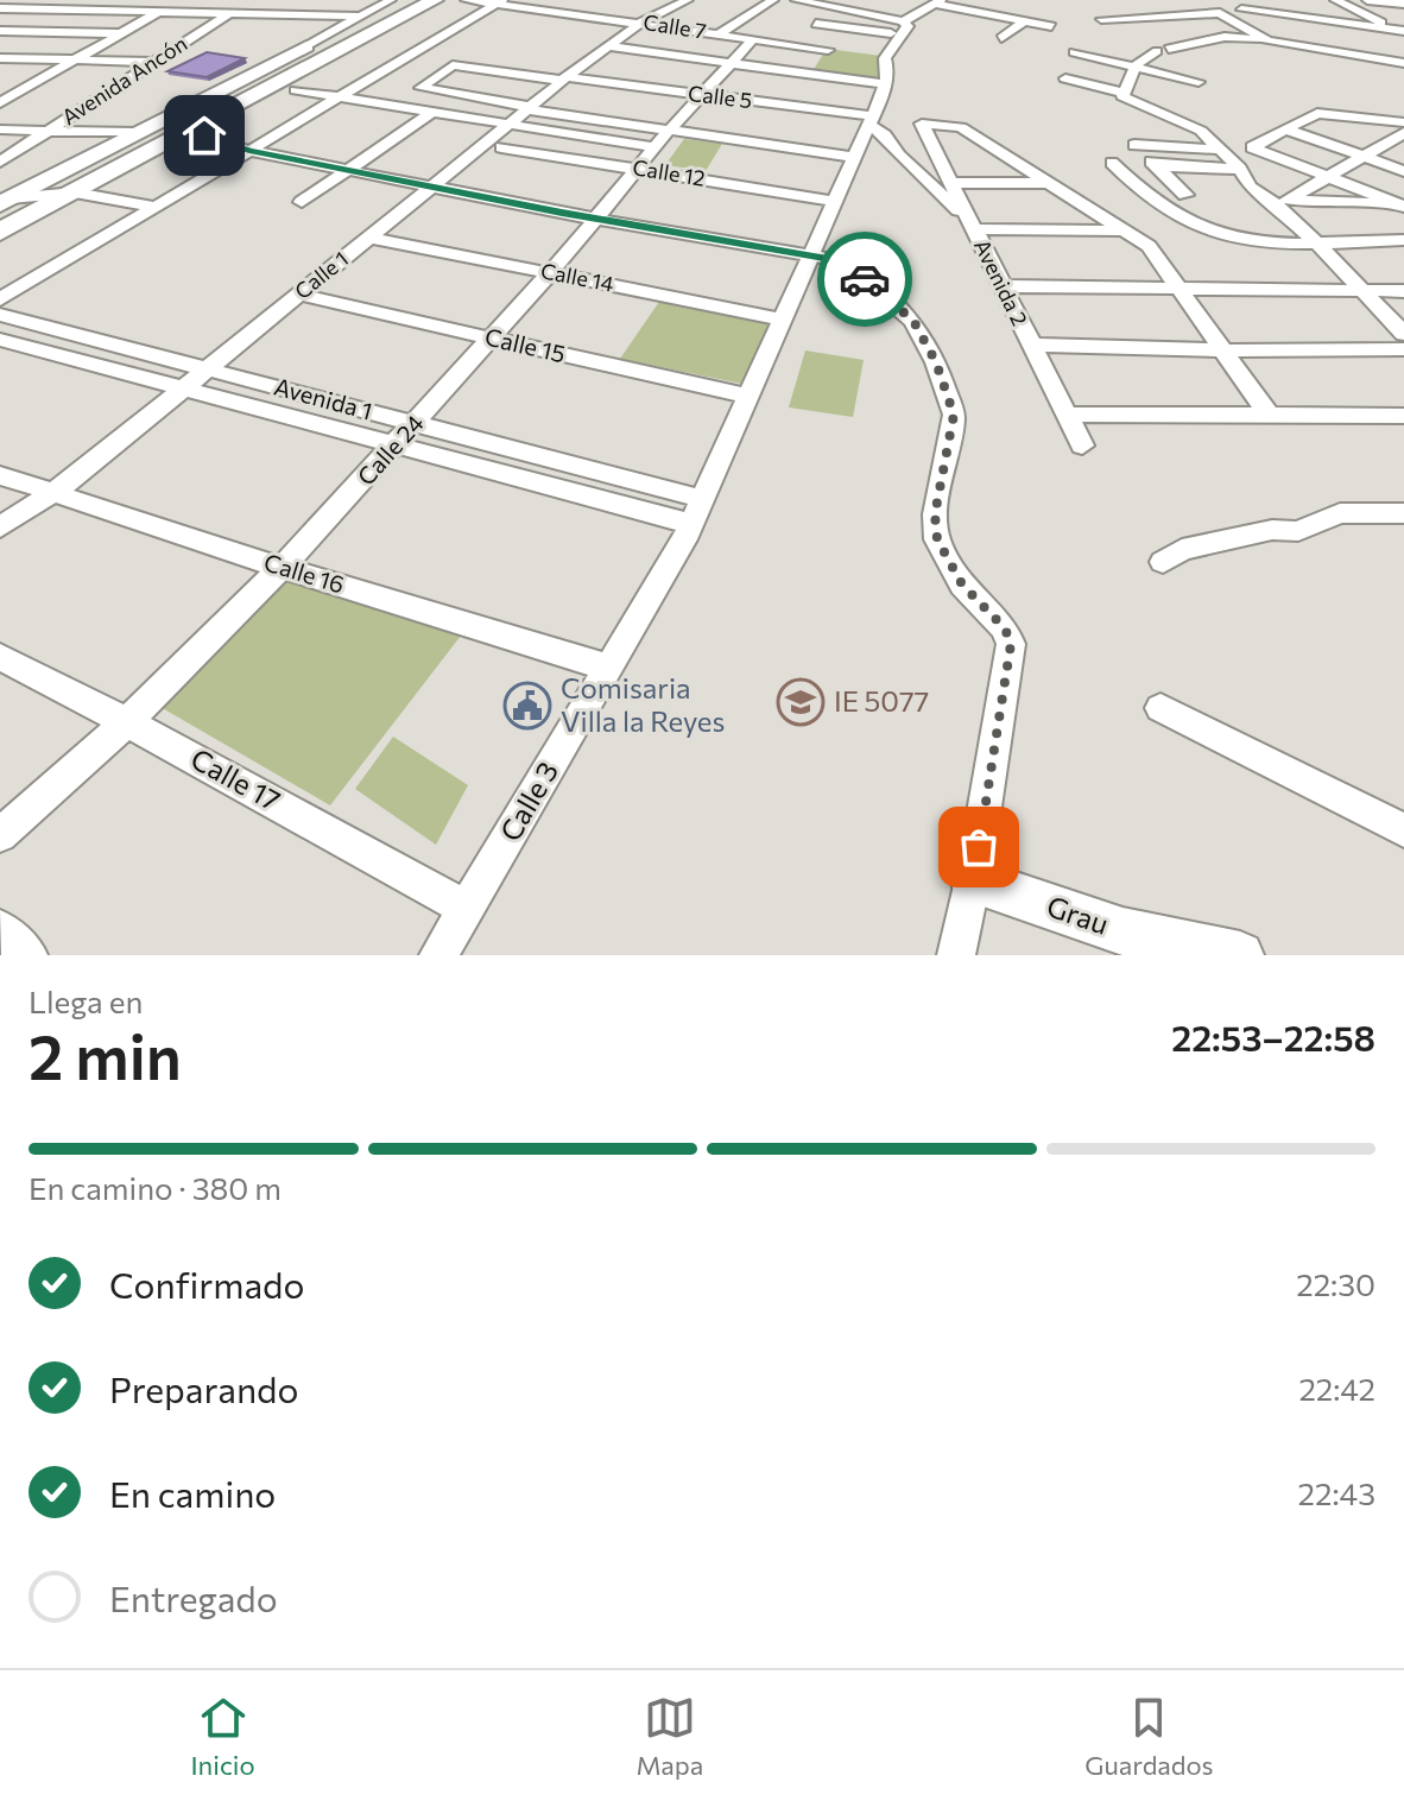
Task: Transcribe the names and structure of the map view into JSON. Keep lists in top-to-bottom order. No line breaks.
{"streets":{"street":["Calle 7","Avenida Ancón","Calle 5","Calle 12","Calle 1","Calle 14","Avenida 2","Calle 15","Avenida 1","Calle 24","Calle 16","Calle 17","Calle 3","Grau"]},"crossings":[["Calle 7","Calle 1"],["Calle 7","Calle 24"],["Calle 5","Calle 1"],["Calle 5","Calle 24"],["Calle 5","Calle 3"],["Calle 12","Calle 24"],["Calle 12","Calle 3"],["Calle 1","Calle 14"],["Calle 1","Calle 15"],["Calle 1","Avenida 1"],["Calle 1","Calle 16"],["Calle 14","Calle 24"],["Calle 14","Calle 3"],["Calle 15","Calle 24"],["Calle 15","Calle 3"],["Avenida 1","Calle 24"],["Avenida 1","Calle 3"],["Calle 24","Calle 16"],["Calle 24","Calle 17"],["Calle 16","Calle 3"],["Calle 17","Calle 3"]],"places":{"school or university":["IE 5077"],"public building":["Comisaria Villa la Reyes"]},"page":{"heading":["2 min","Llega en","22:53–22:58"],"bar":"En camino · 380 m","list":[["Confirmado","22:30"],["Preparando","22:42"],["En camino","22:43"],"Entregado"],"tabs":["Inicio","Mapa","Guardados"]}}
